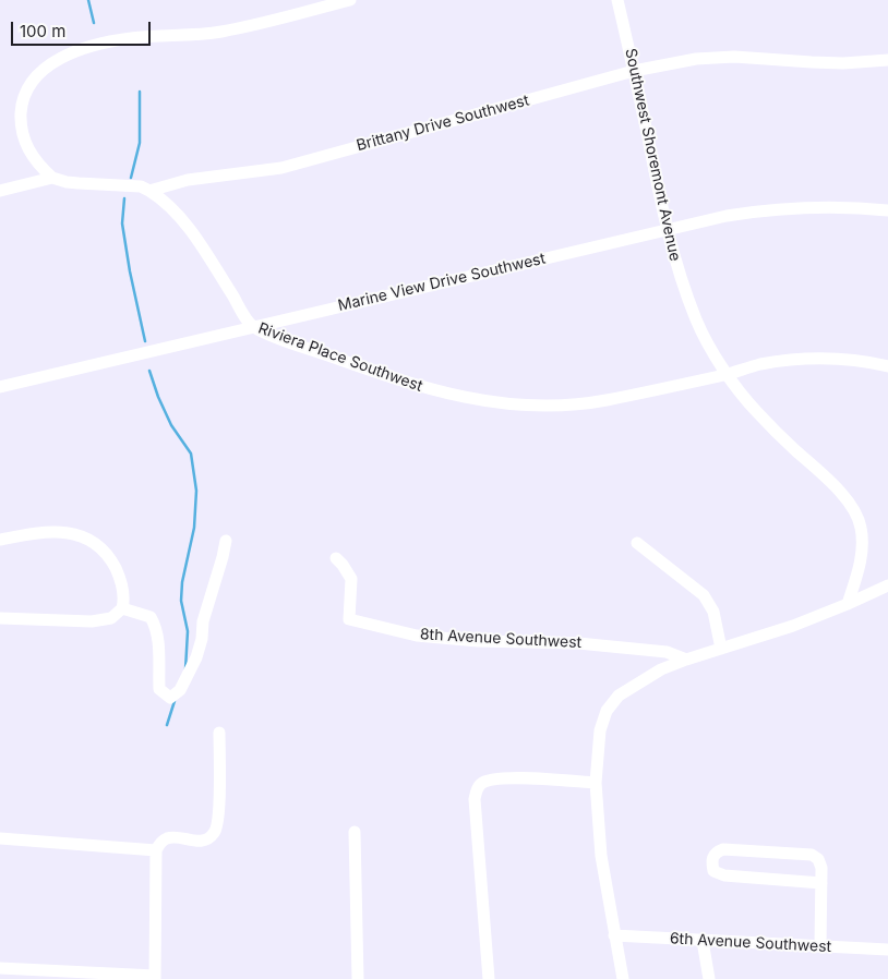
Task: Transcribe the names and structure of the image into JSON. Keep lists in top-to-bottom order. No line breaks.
{"streets":{"street":["Brittany Drive Southwest","Southwest Shoremont Avenue","Marine View Drive Southwest","Riviera Place Southwest","8th Avenue Southwest","6th Avenue Southwest"]},"crossings":[["Brittany Drive Southwest","Southwest Shoremont Avenue"],["Brittany Drive Southwest","Riviera Place Southwest"],["Southwest Shoremont Avenue","Marine View Drive Southwest"],["Southwest Shoremont Avenue","Riviera Place Southwest"],["Marine View Drive Southwest","Riviera Place Southwest"]],"scale_bar":"100 m"}
